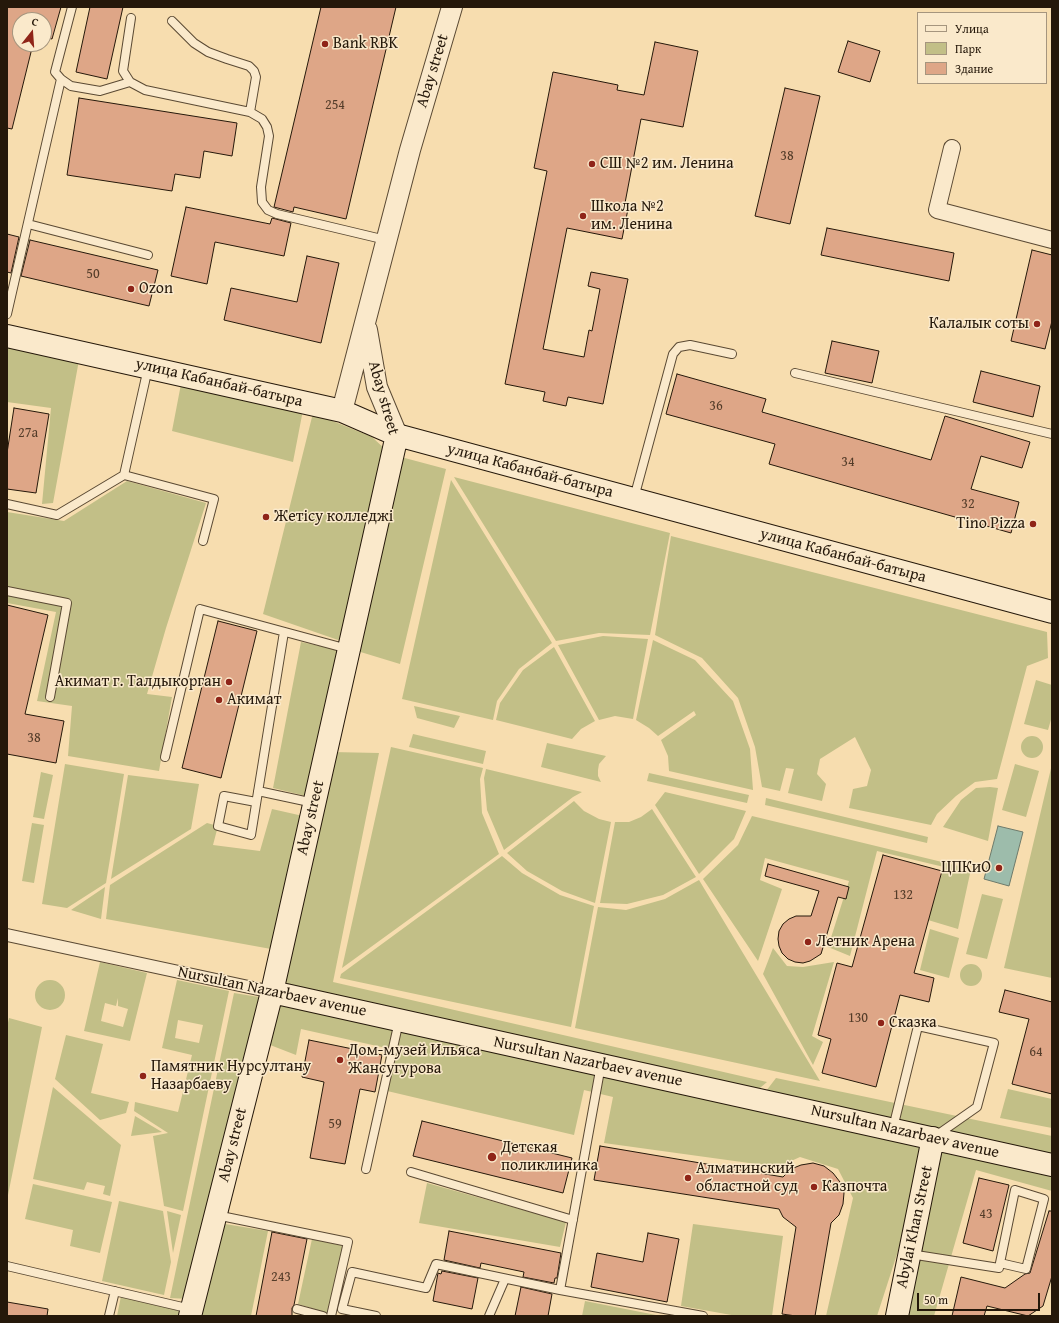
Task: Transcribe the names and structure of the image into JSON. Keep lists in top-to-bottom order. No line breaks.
{"streets":{"main road":["Abay street","улица Кабанбай-батыра","Nursultan Nazarbaev avenue","Abylai Khan Street"]},"crossings":[["Abay street","улица Кабанбай-батыра"],["Abay street","Nursultan Nazarbaev avenue"],["Nursultan Nazarbaev avenue","Abylai Khan Street"]],"places":["Bank RBK","СШ №2 им. Ленина","Школа №2 им. Ленина","Ozon","Калалык соты","Жетісу колледжі","Tino Pizza","Акимат г. Талдыкорган","Акимат","ЦПКиО","Летник Арена","Сказка","Дом-музей Ильяса Жансугурова","Памятник Нурсултану Назарбаеву","Детская поликлиника","Алматинский областной суд","Казпочта"],"house_numbers":["254","38","50","36","27а","34","32","38","132","130","64","59","43","243"],"legend":["Улица","Парк","Здание"],"scale_bar":"50 m","north":"top"}
